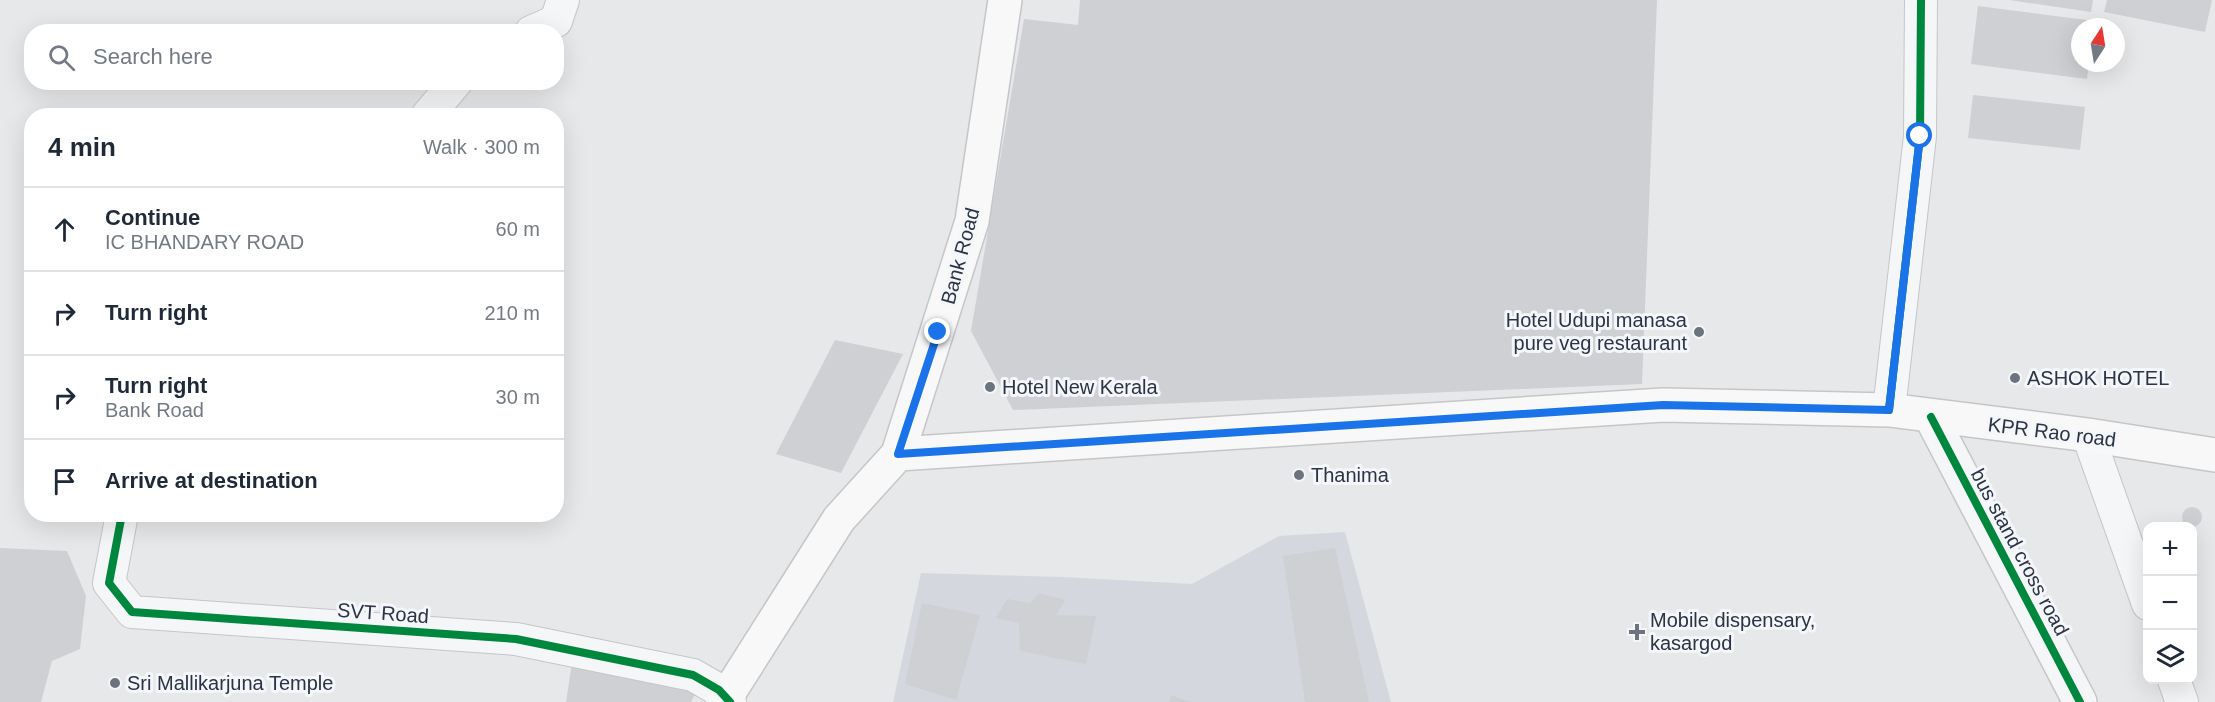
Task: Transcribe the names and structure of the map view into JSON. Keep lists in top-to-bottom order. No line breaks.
{"streets":{"main road":["Bank Road","KPR Rao road"],"street":["bus stand cross road","SVT Road"]},"crossings":[["Bank Road","KPR Rao road"],["Bank Road","SVT Road"],["KPR Rao road","bus stand cross road"]],"places":{"other":["Hotel Udupi manasa pure veg restaurant","ASHOK HOTEL","Hotel New Kerala","Thanima","Sri Mallikarjuna Temple"],"health":["Mobile dispensary, kasargod"]},"north":"top","page":{"search":"Search here","heading":["4 min","Walk · 300 m"],"list":[["Continue","IC BHANDARY ROAD","60 m"],["Turn right","210 m"],["Turn right","Bank Road","30 m"],"Arrive at destination"],"map_buttons":["+","−"]}}
